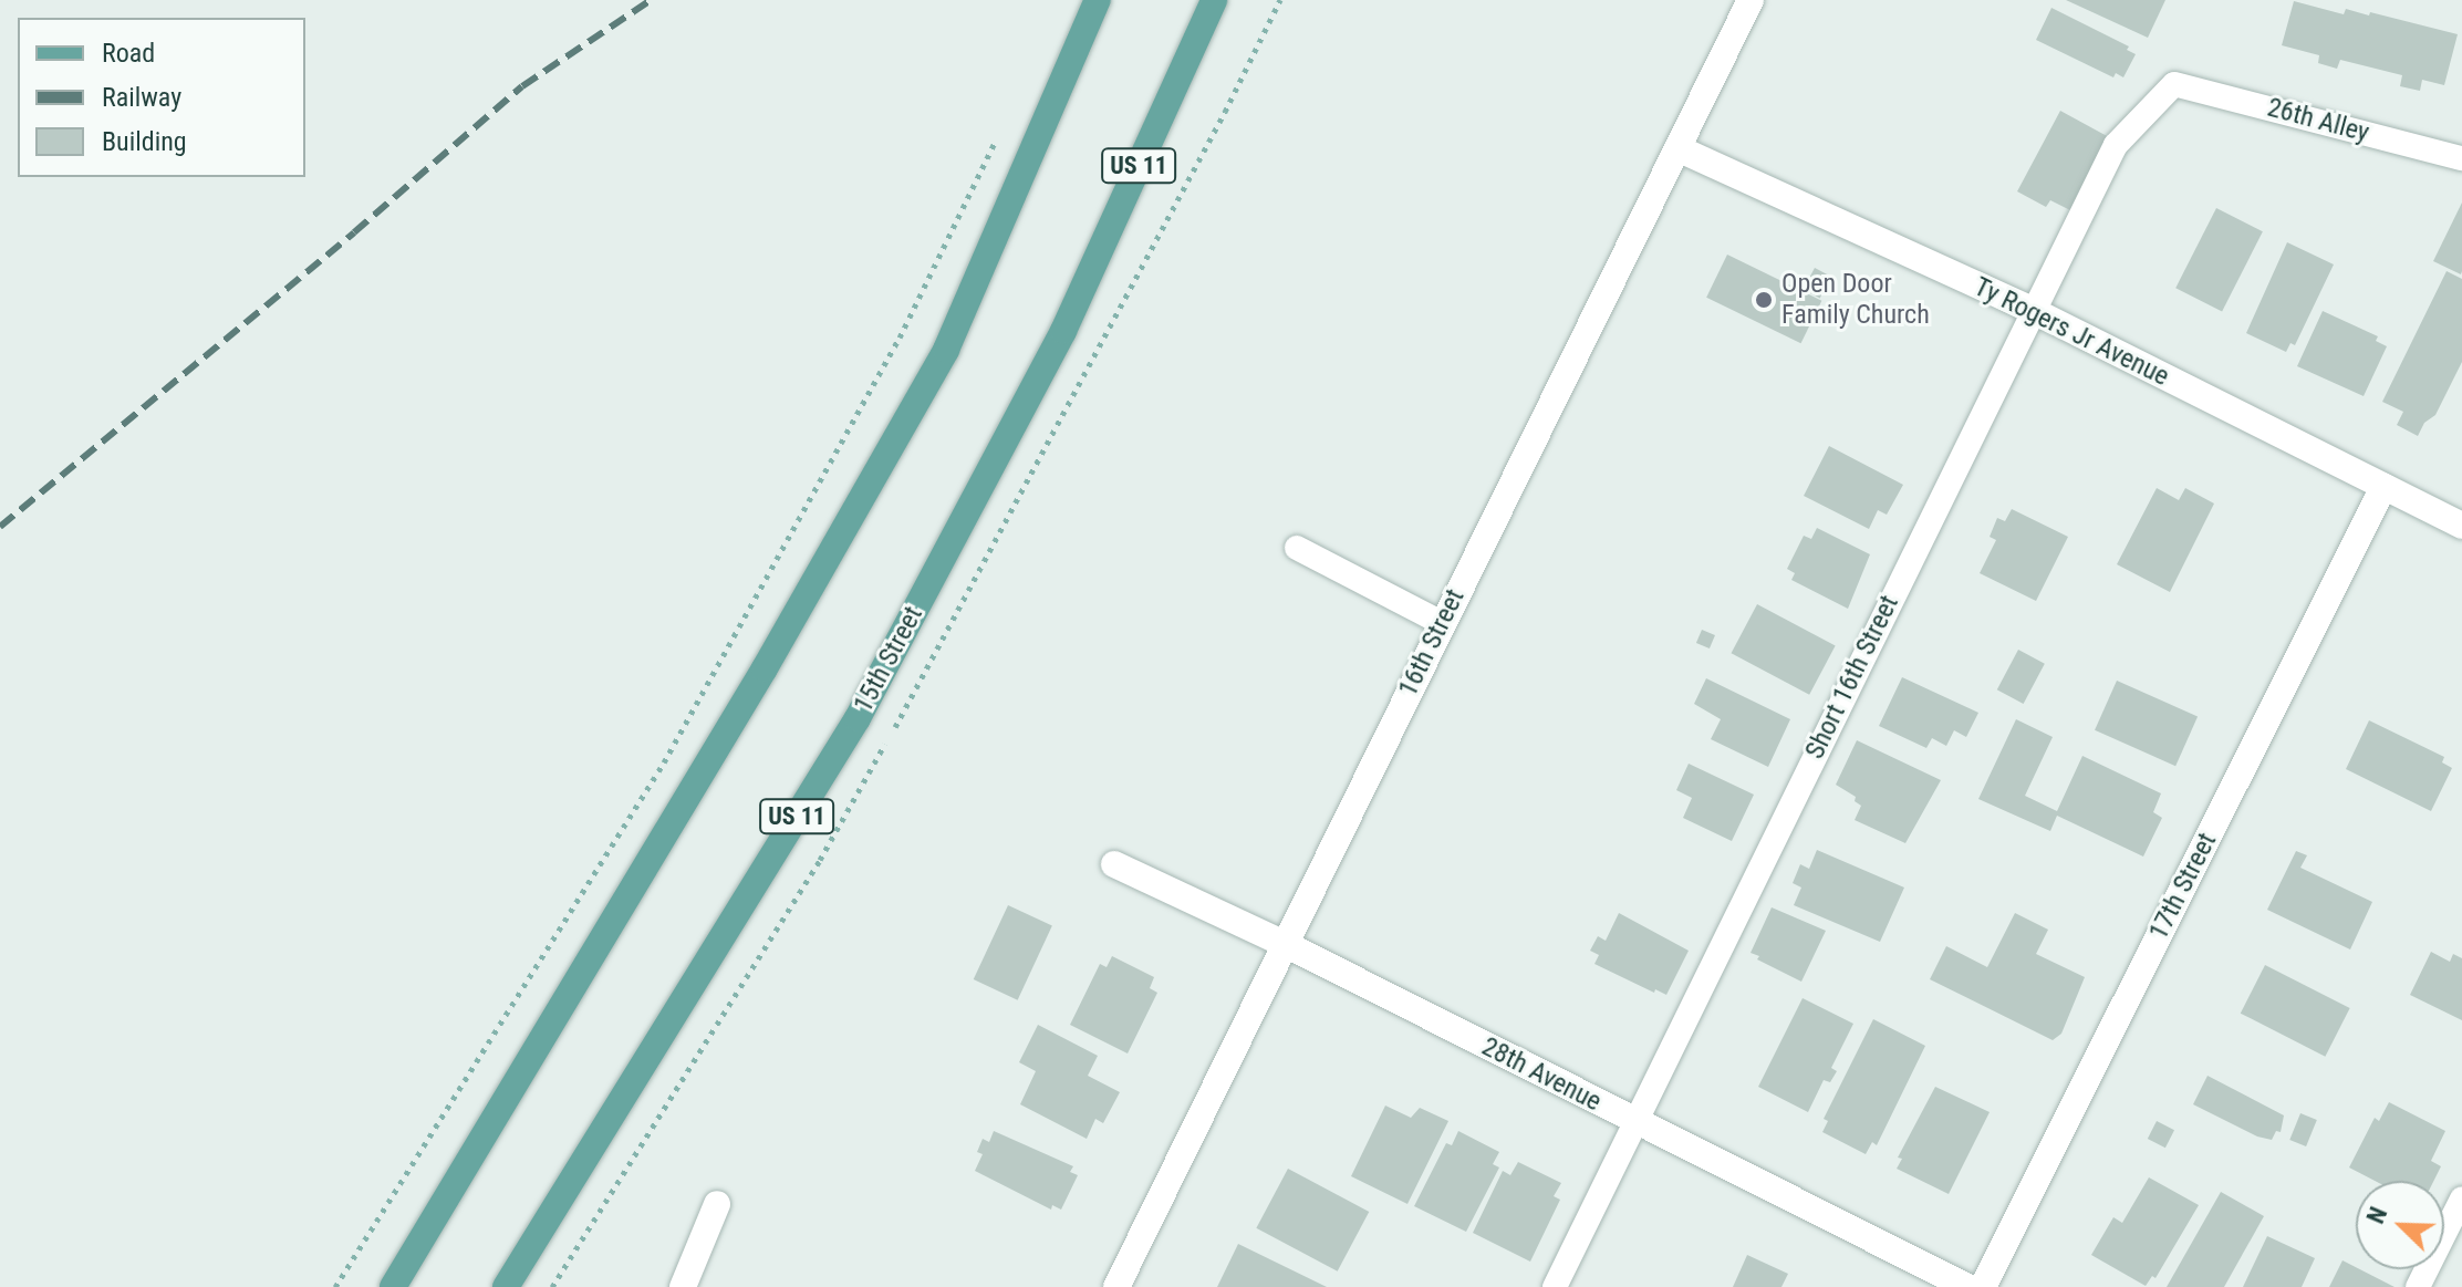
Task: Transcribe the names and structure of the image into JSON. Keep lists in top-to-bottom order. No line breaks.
{"streets":{"main road":["US 11","15th Street"],"street":["Ty Rogers Jr Avenue","16th Street","17th Street","28th Avenue"],"lane":["26th Alley","Short 16th Street"]},"crossings":[["26th Alley","Short 16th Street"],["Ty Rogers Jr Avenue","16th Street"],["Ty Rogers Jr Avenue","Short 16th Street"],["Ty Rogers Jr Avenue","17th Street"],["16th Street","28th Avenue"],["Short 16th Street","28th Avenue"]],"places":["Open Door Family Church"],"legend":["Road","Railway","Building"],"north":"top left"}
